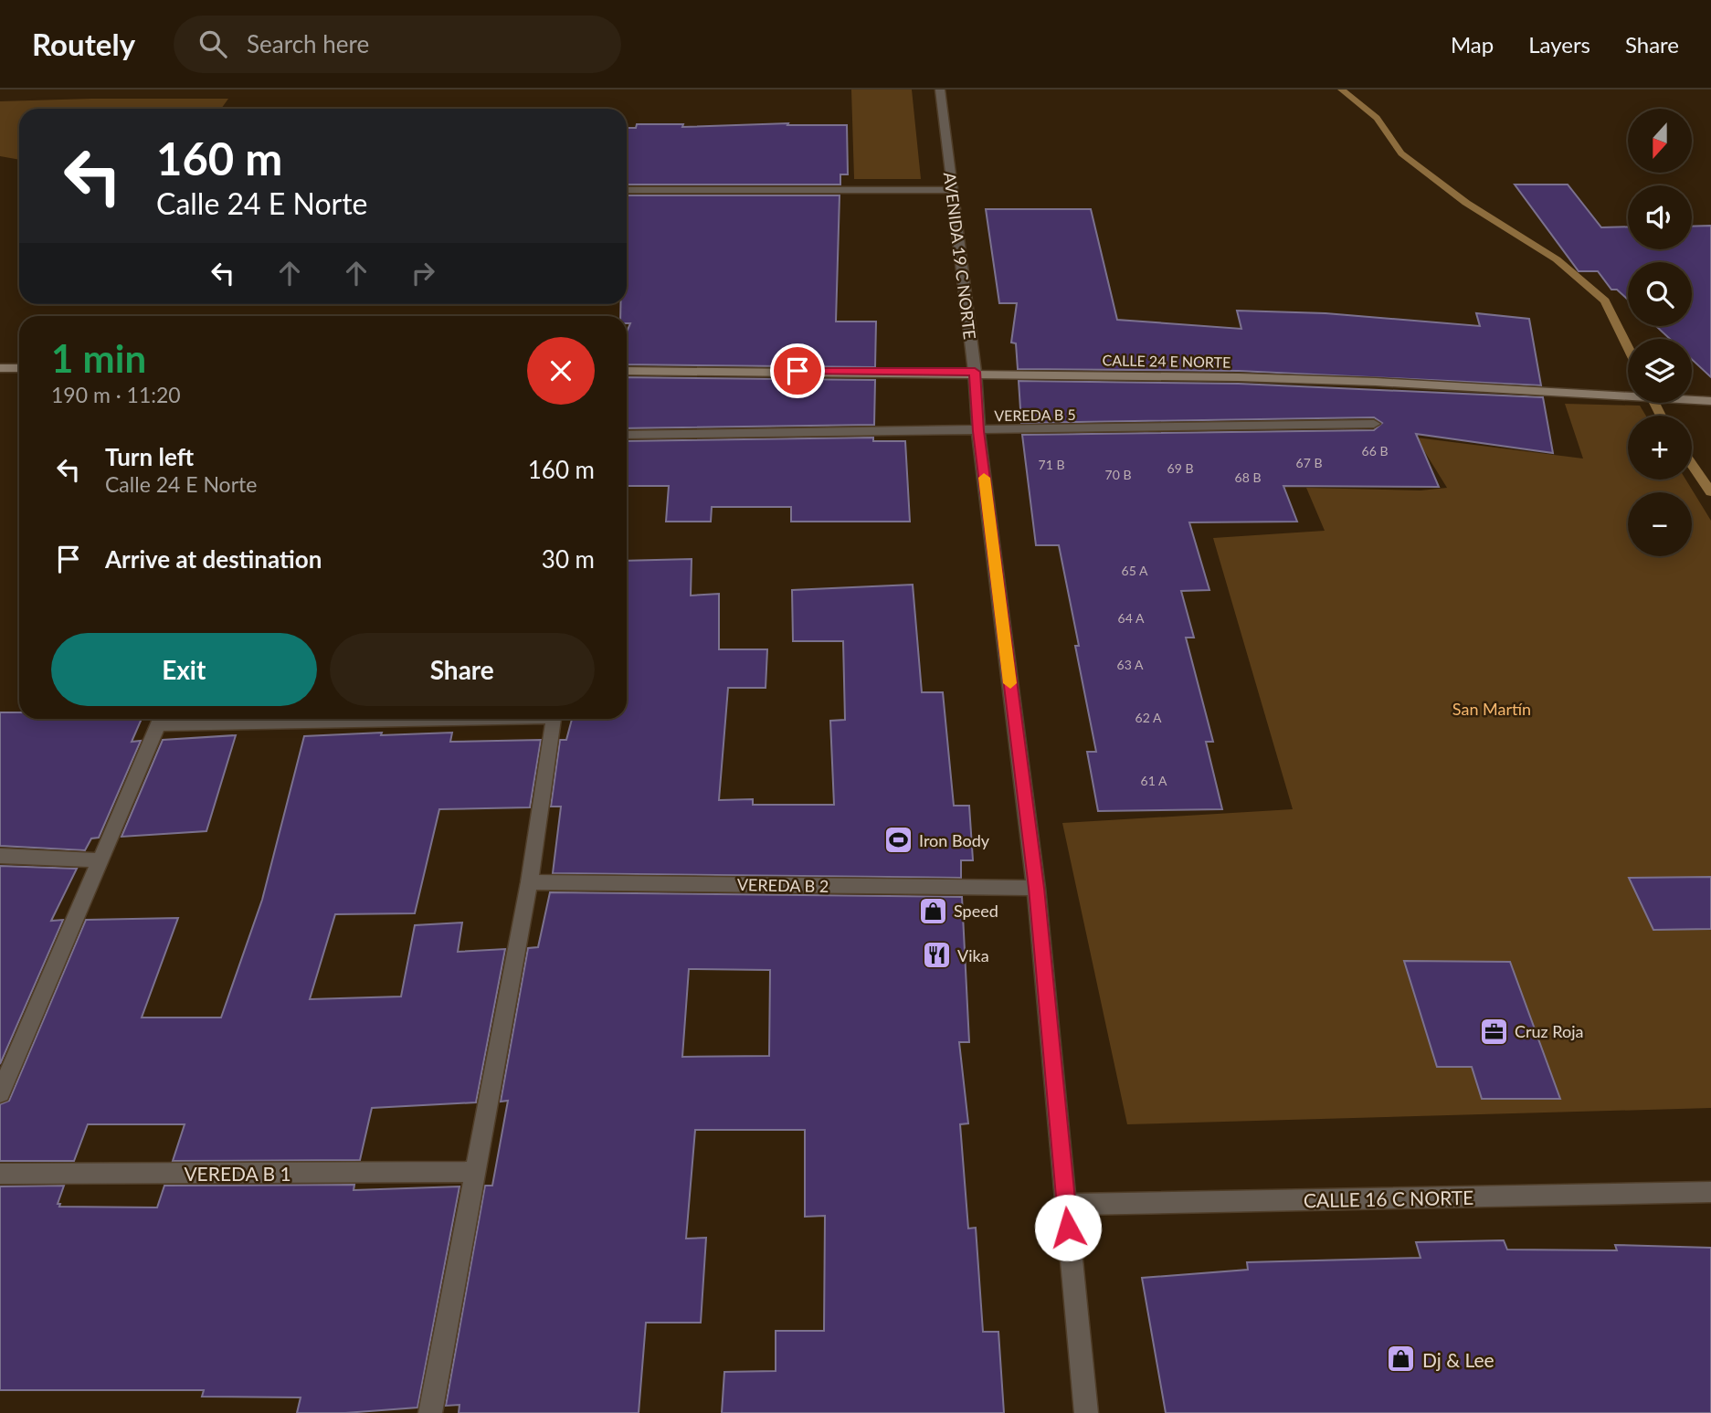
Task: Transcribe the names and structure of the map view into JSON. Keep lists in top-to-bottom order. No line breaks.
{"streets":{"main road":["CALLE 24 E NORTE"],"street":["AVENIDA 19 C NORTE","VEREDA B 5","VEREDA B 2","VEREDA B 1","CALLE 16 C NORTE"]},"crossings":[["AVENIDA 19 C NORTE","CALLE 24 E NORTE"],["AVENIDA 19 C NORTE","VEREDA B 5"],["AVENIDA 19 C NORTE","VEREDA B 2"],["AVENIDA 19 C NORTE","CALLE 16 C NORTE"]],"parks":["San Martín"],"places":{"sports":["Iron Body"],"shop":["Speed","Dj & Lee"],"restaurant":["Vika"],"office":["Cruz Roja"]},"house_numbers":["66 B","67 B","71 B","69 B","70 B","68 B","65 A","64 A","63 A","62 A","61 A"],"north":"bottom","page":{"header":"Routely","search":"Search here","nav":["Map","Layers","Share"],"map_buttons":["+","−"],"turn":["160 m","Calle 24 E Norte"],"heading":["1 min","190 m · 11:20"],"list":[{"name":"Turn left","note":"Calle 24 E Norte","value":"160 m"},{"name":"Arrive at destination","value":"30 m"}],"buttons":["Exit","Share"]}}
